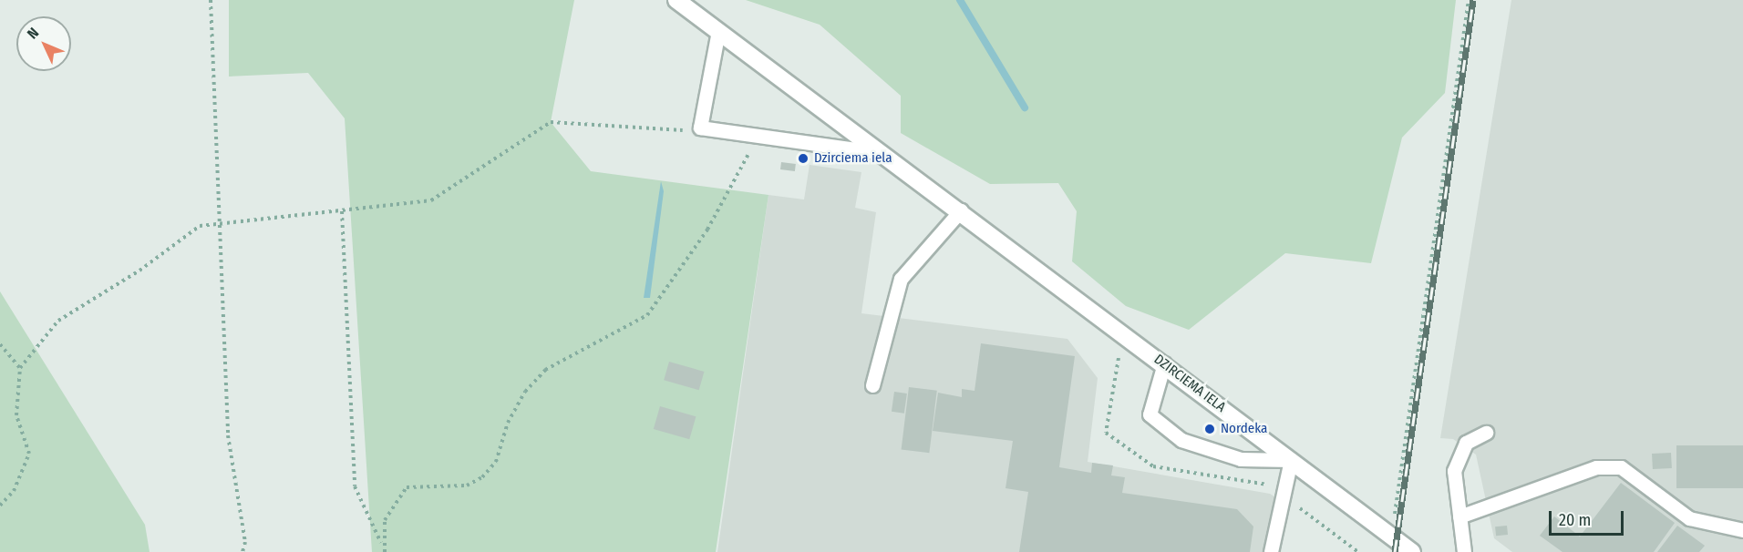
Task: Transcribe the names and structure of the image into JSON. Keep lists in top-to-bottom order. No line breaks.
{"streets":{"street":["DZIRCIEMA IELA"]},"places":["Dzirciema iela","Nordeka"],"scale_bar":"20 m","north":"top left"}
